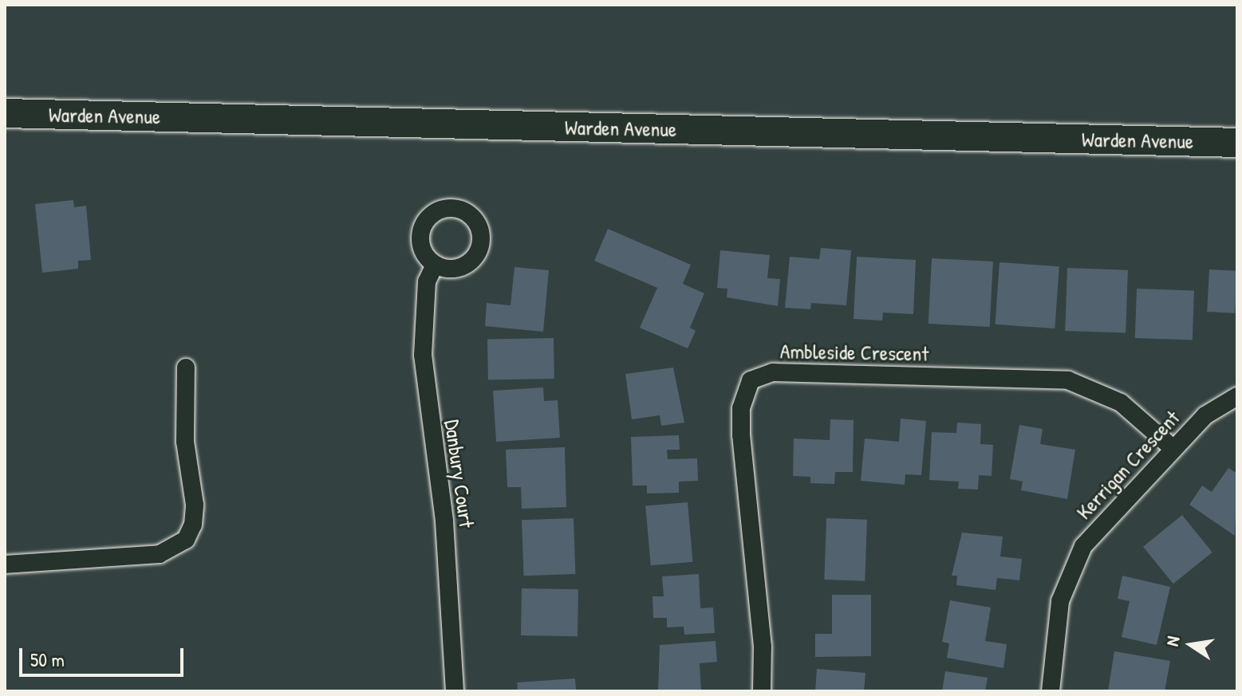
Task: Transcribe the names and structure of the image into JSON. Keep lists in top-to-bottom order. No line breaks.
{"streets":{"main road":["Warden Avenue"],"street":["Ambleside Crescent","Kerrigan Crescent","Danbury Court"]},"crossings":[["Ambleside Crescent","Kerrigan Crescent"]],"scale_bar":"50 m","north":"left"}
